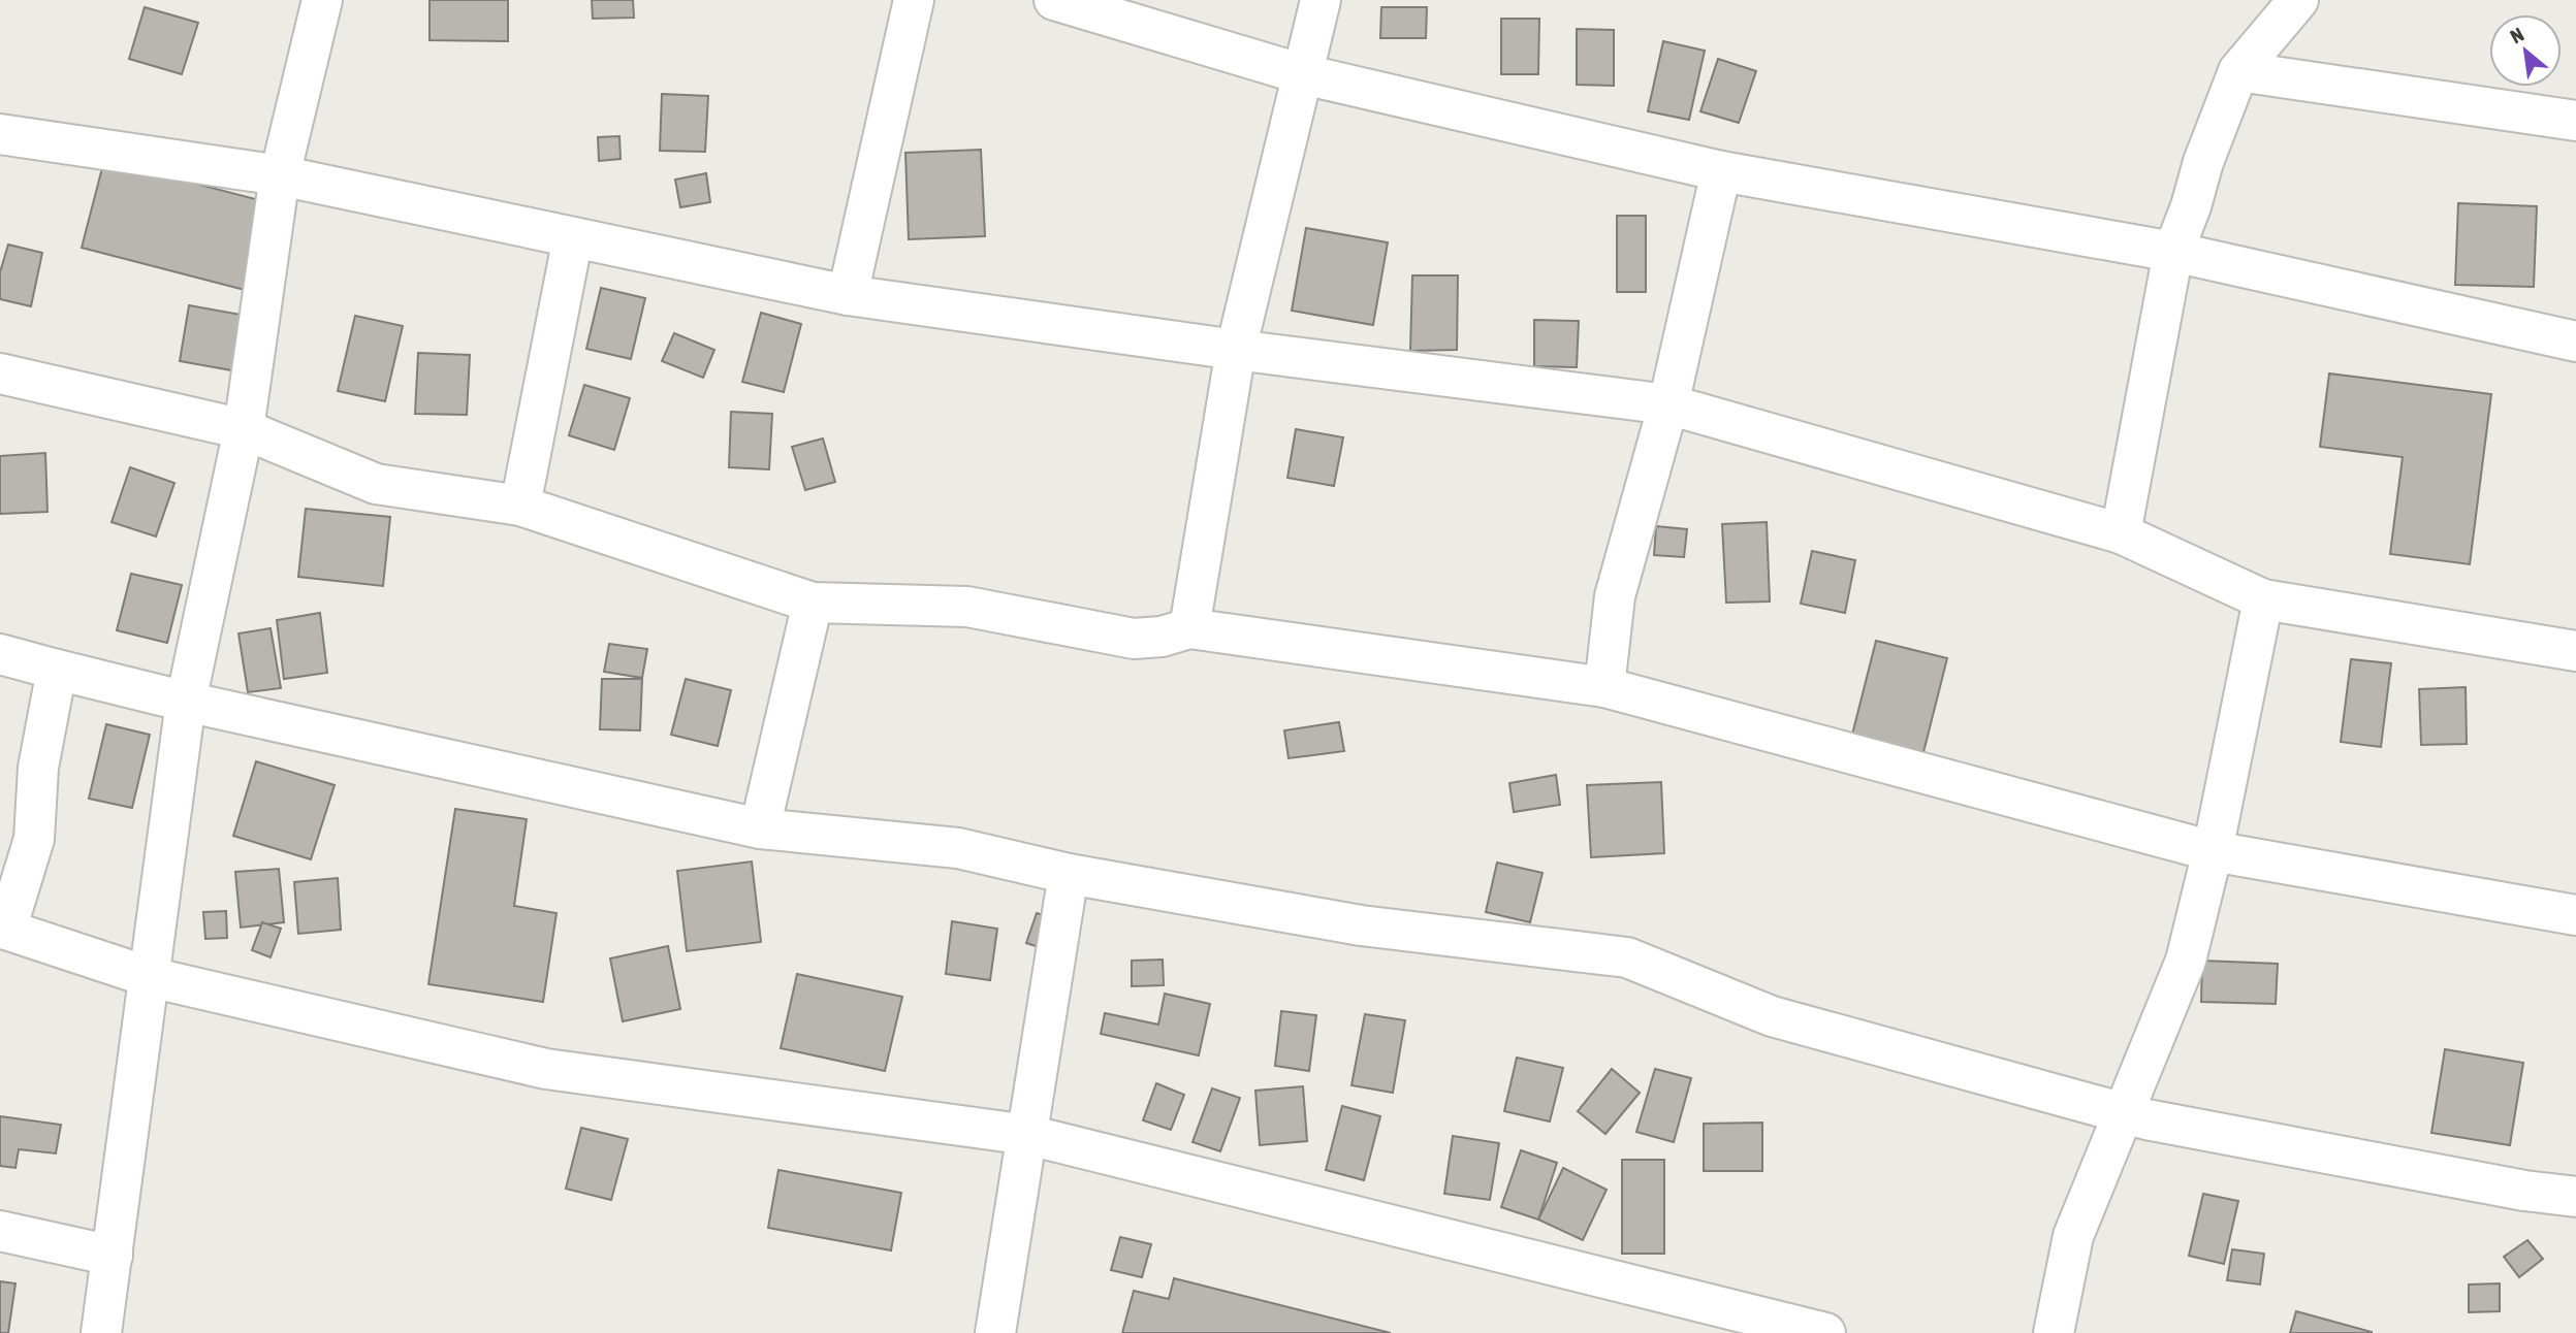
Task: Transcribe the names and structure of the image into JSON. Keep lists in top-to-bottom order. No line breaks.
{"north":"top left"}
